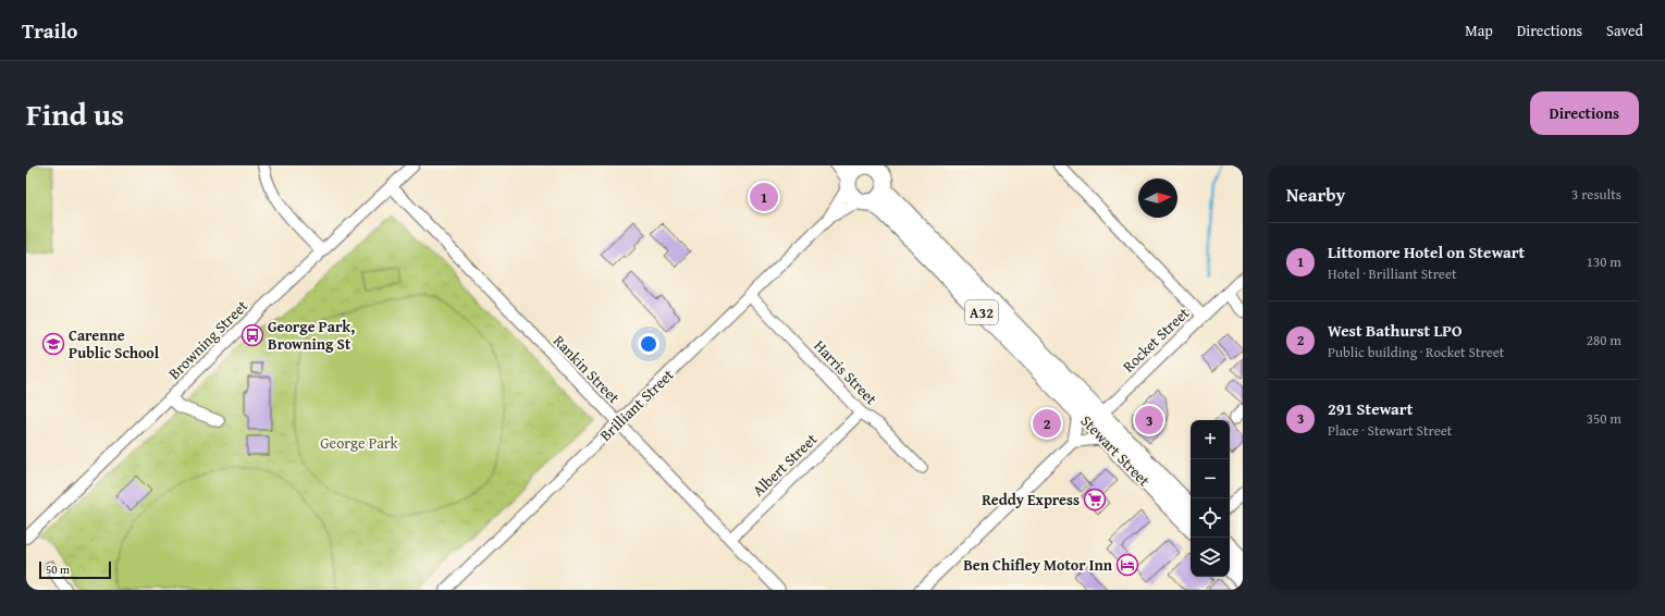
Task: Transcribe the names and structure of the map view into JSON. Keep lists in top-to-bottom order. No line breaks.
{"streets":{"highway":["A32","Stewart Street"],"street":["Browning Street","Rocket Street","Rankin Street","Harris Street","Brilliant Street","Albert Street"]},"crossings":[["A32","Brilliant Street"],["A32","Stewart Street"],["Browning Street","Rankin Street"],["Rocket Street","Stewart Street"],["Rankin Street","Brilliant Street"],["Rankin Street","Albert Street"],["Harris Street","Brilliant Street"],["Harris Street","Albert Street"],["Brilliant Street","Stewart Street"]],"parks":["George Park"],"places":{"bus stop":["George Park, Browning St"],"school or university":["Carenne Public School"],"supermarket":["Reddy Express"],"hotel":["Ben Chifley Motor Inn"]},"scale_bar":"50 m","north":"right","page":{"header":"Trailo","nav":["Map","Directions","Saved"],"title":"Find us","buttons":"Directions","heading":["Nearby","3 results"],"pins":["1","3","2"],"list":[{"mark":"1","name":"Littomore Hotel on Stewart","note":"Hotel · Brilliant Street","value":"130 m"},{"mark":"2","name":"West Bathurst LPO","note":"Public building · Rocket Street","value":"280 m"},{"mark":"3","name":"291 Stewart","note":"Place · Stewart Street","value":"350 m"}],"map_buttons":["+","−"],"scale":"50 m"}}
